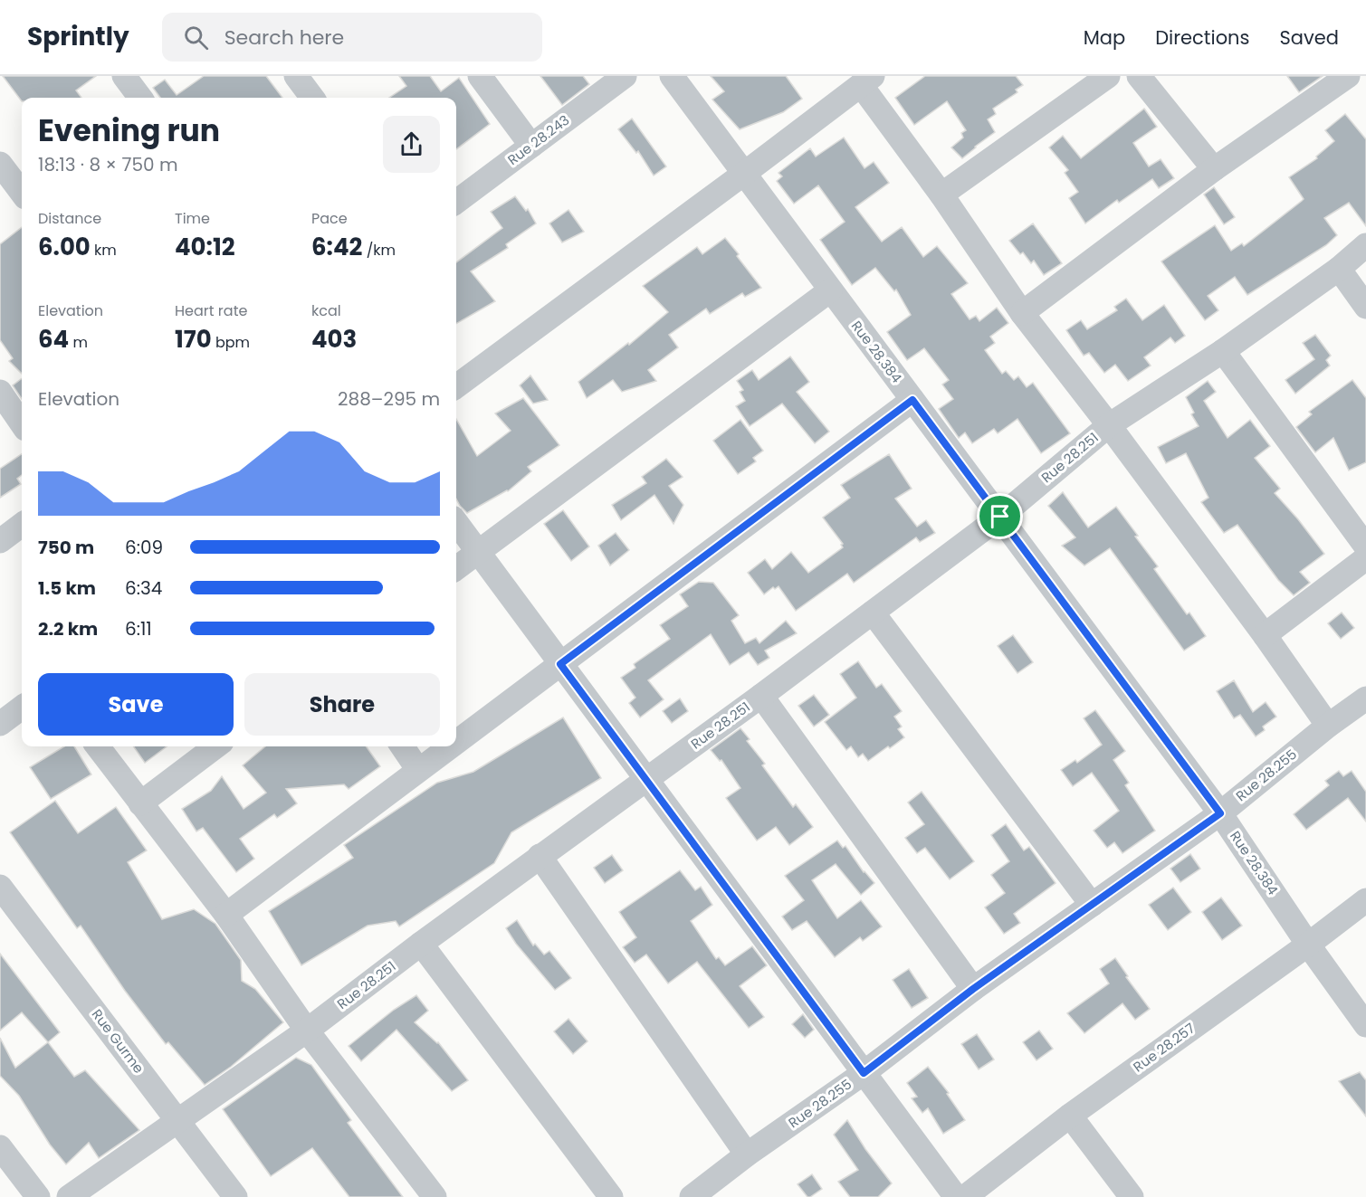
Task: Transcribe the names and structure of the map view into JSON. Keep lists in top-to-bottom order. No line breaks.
{"streets":{"street":["Rue 28.243","Rue 28.384","Rue 28.251","Rue 28.255","Rue Gurme","Rue 28.257"]},"crossings":[["Rue 28.384","Rue 28.251"],["Rue 28.384","Rue 28.255"],["Rue 28.384","Rue 28.257"],["Rue 28.251","Rue Gurme"]],"page":{"header":"Sprintly","search":"Search here","nav":["Map","Directions","Saved"],"heading":["Evening run","18:13 · 8 × 750 m"],"stats":[["Distance","6.00 km"],["Time","40:12"],["Pace","6:42 /km"],["Elevation","64 m"],["Heart rate","170 bpm"],["kcal","403"]],"chart":["Elevation","288–295 m"],"list":[{"name":"750 m","note":"6:09"},{"name":"1.5 km","note":"6:34"},{"name":"2.2 km","note":"6:11"}],"buttons":["Save","Share"]}}
